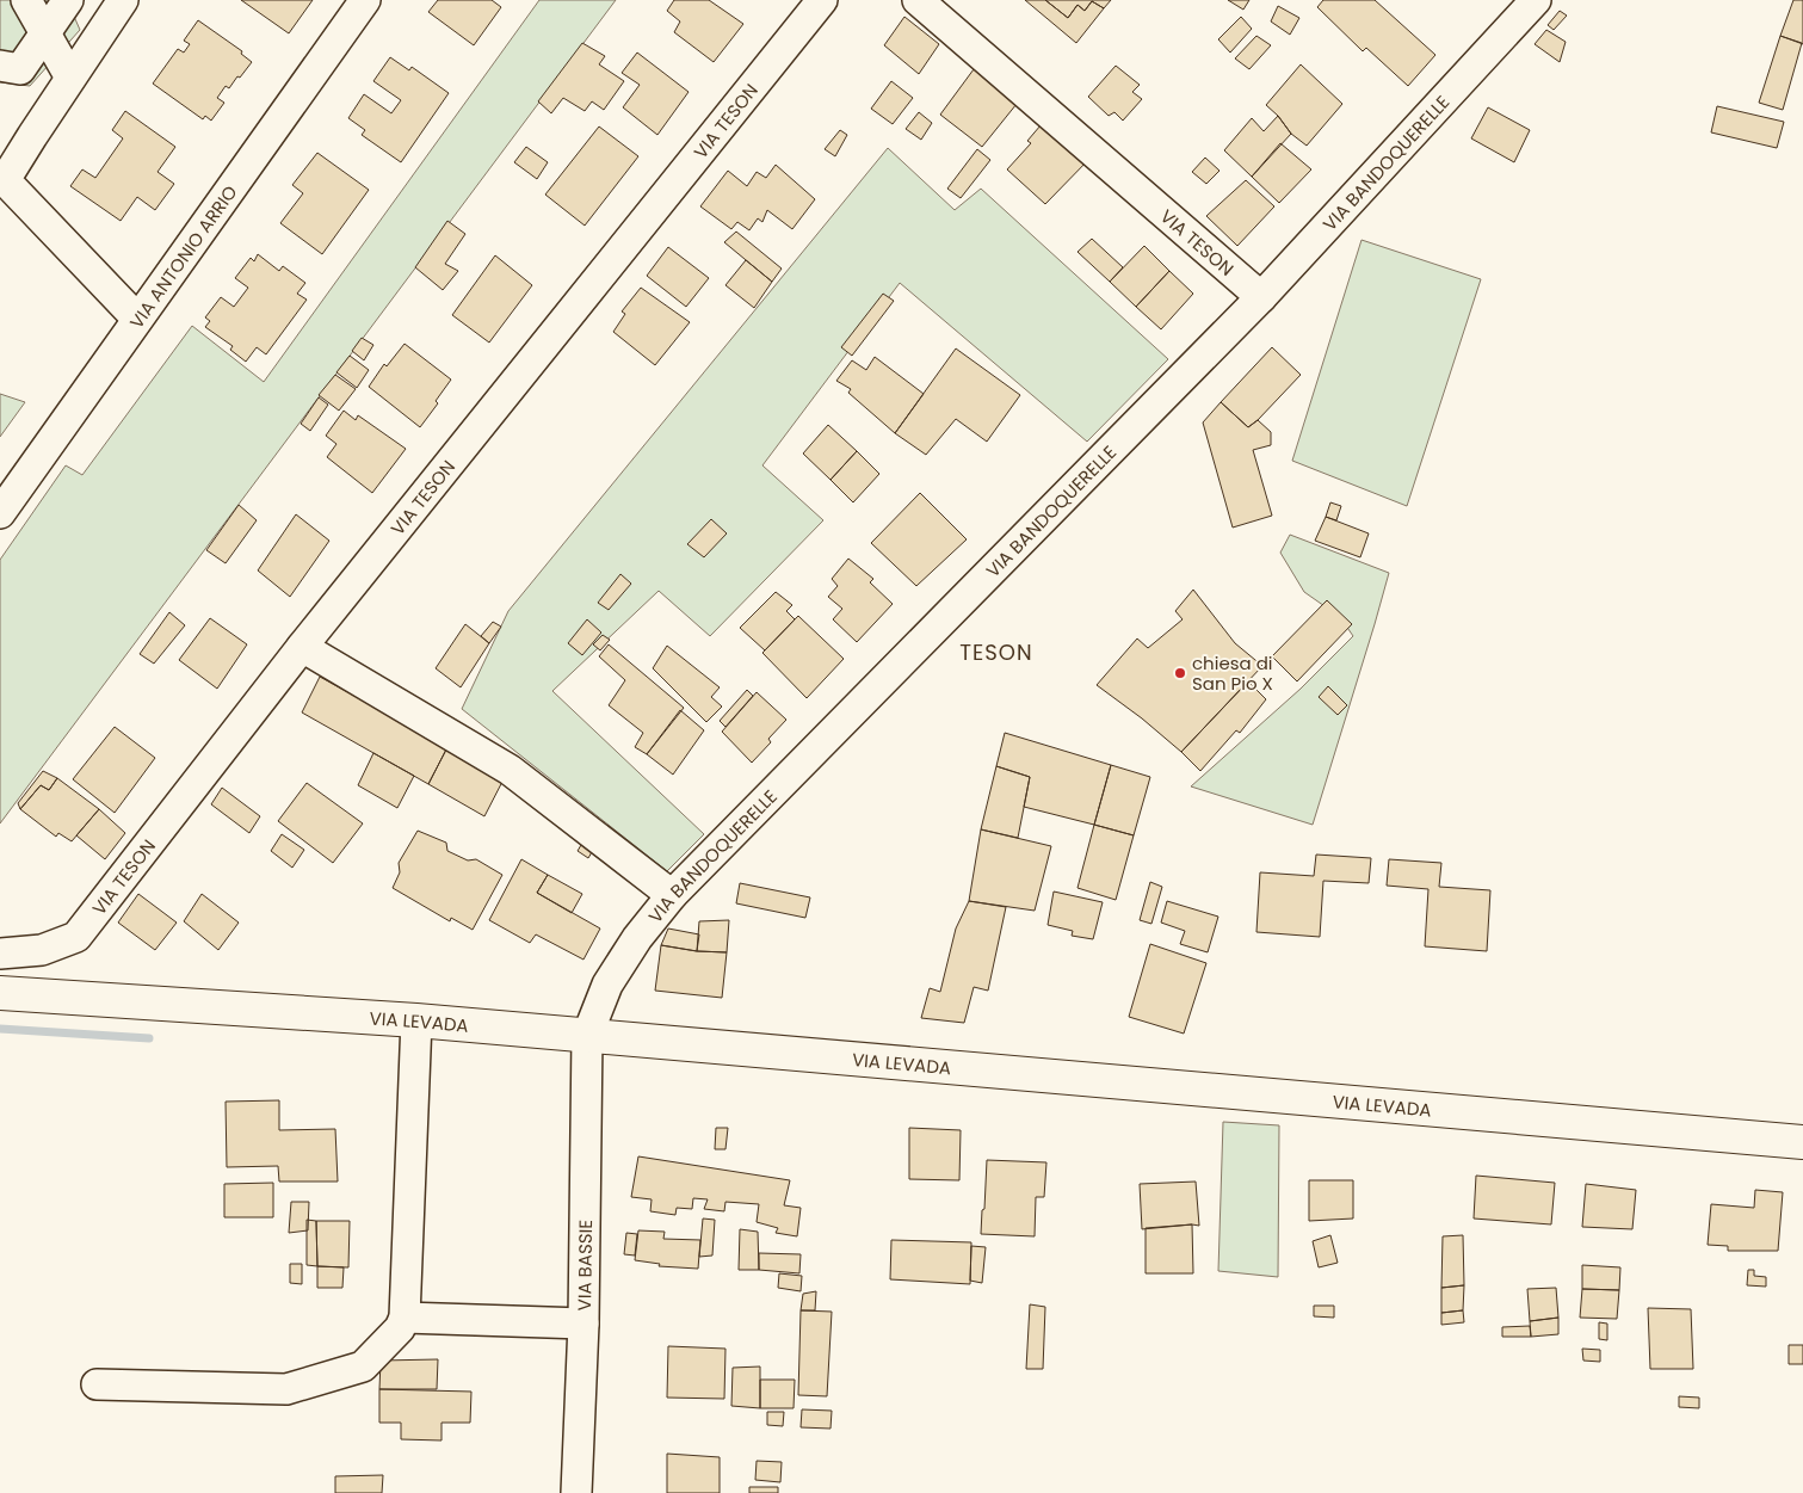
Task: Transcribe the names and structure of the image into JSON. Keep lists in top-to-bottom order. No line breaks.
{"streets":{"main road":["VIA LEVADA"],"street":["VIA TESON","VIA BANDOQUERELLE","VIA ANTONIO ARRIO","VIA BASSIE"]},"crossings":[["VIA TESON","VIA BANDOQUERELLE"],["VIA BANDOQUERELLE","VIA LEVADA"],["VIA BANDOQUERELLE","VIA BASSIE"],["VIA LEVADA","VIA BASSIE"]],"districts":["TESON"],"places":["chiesa di San Pio X"]}
